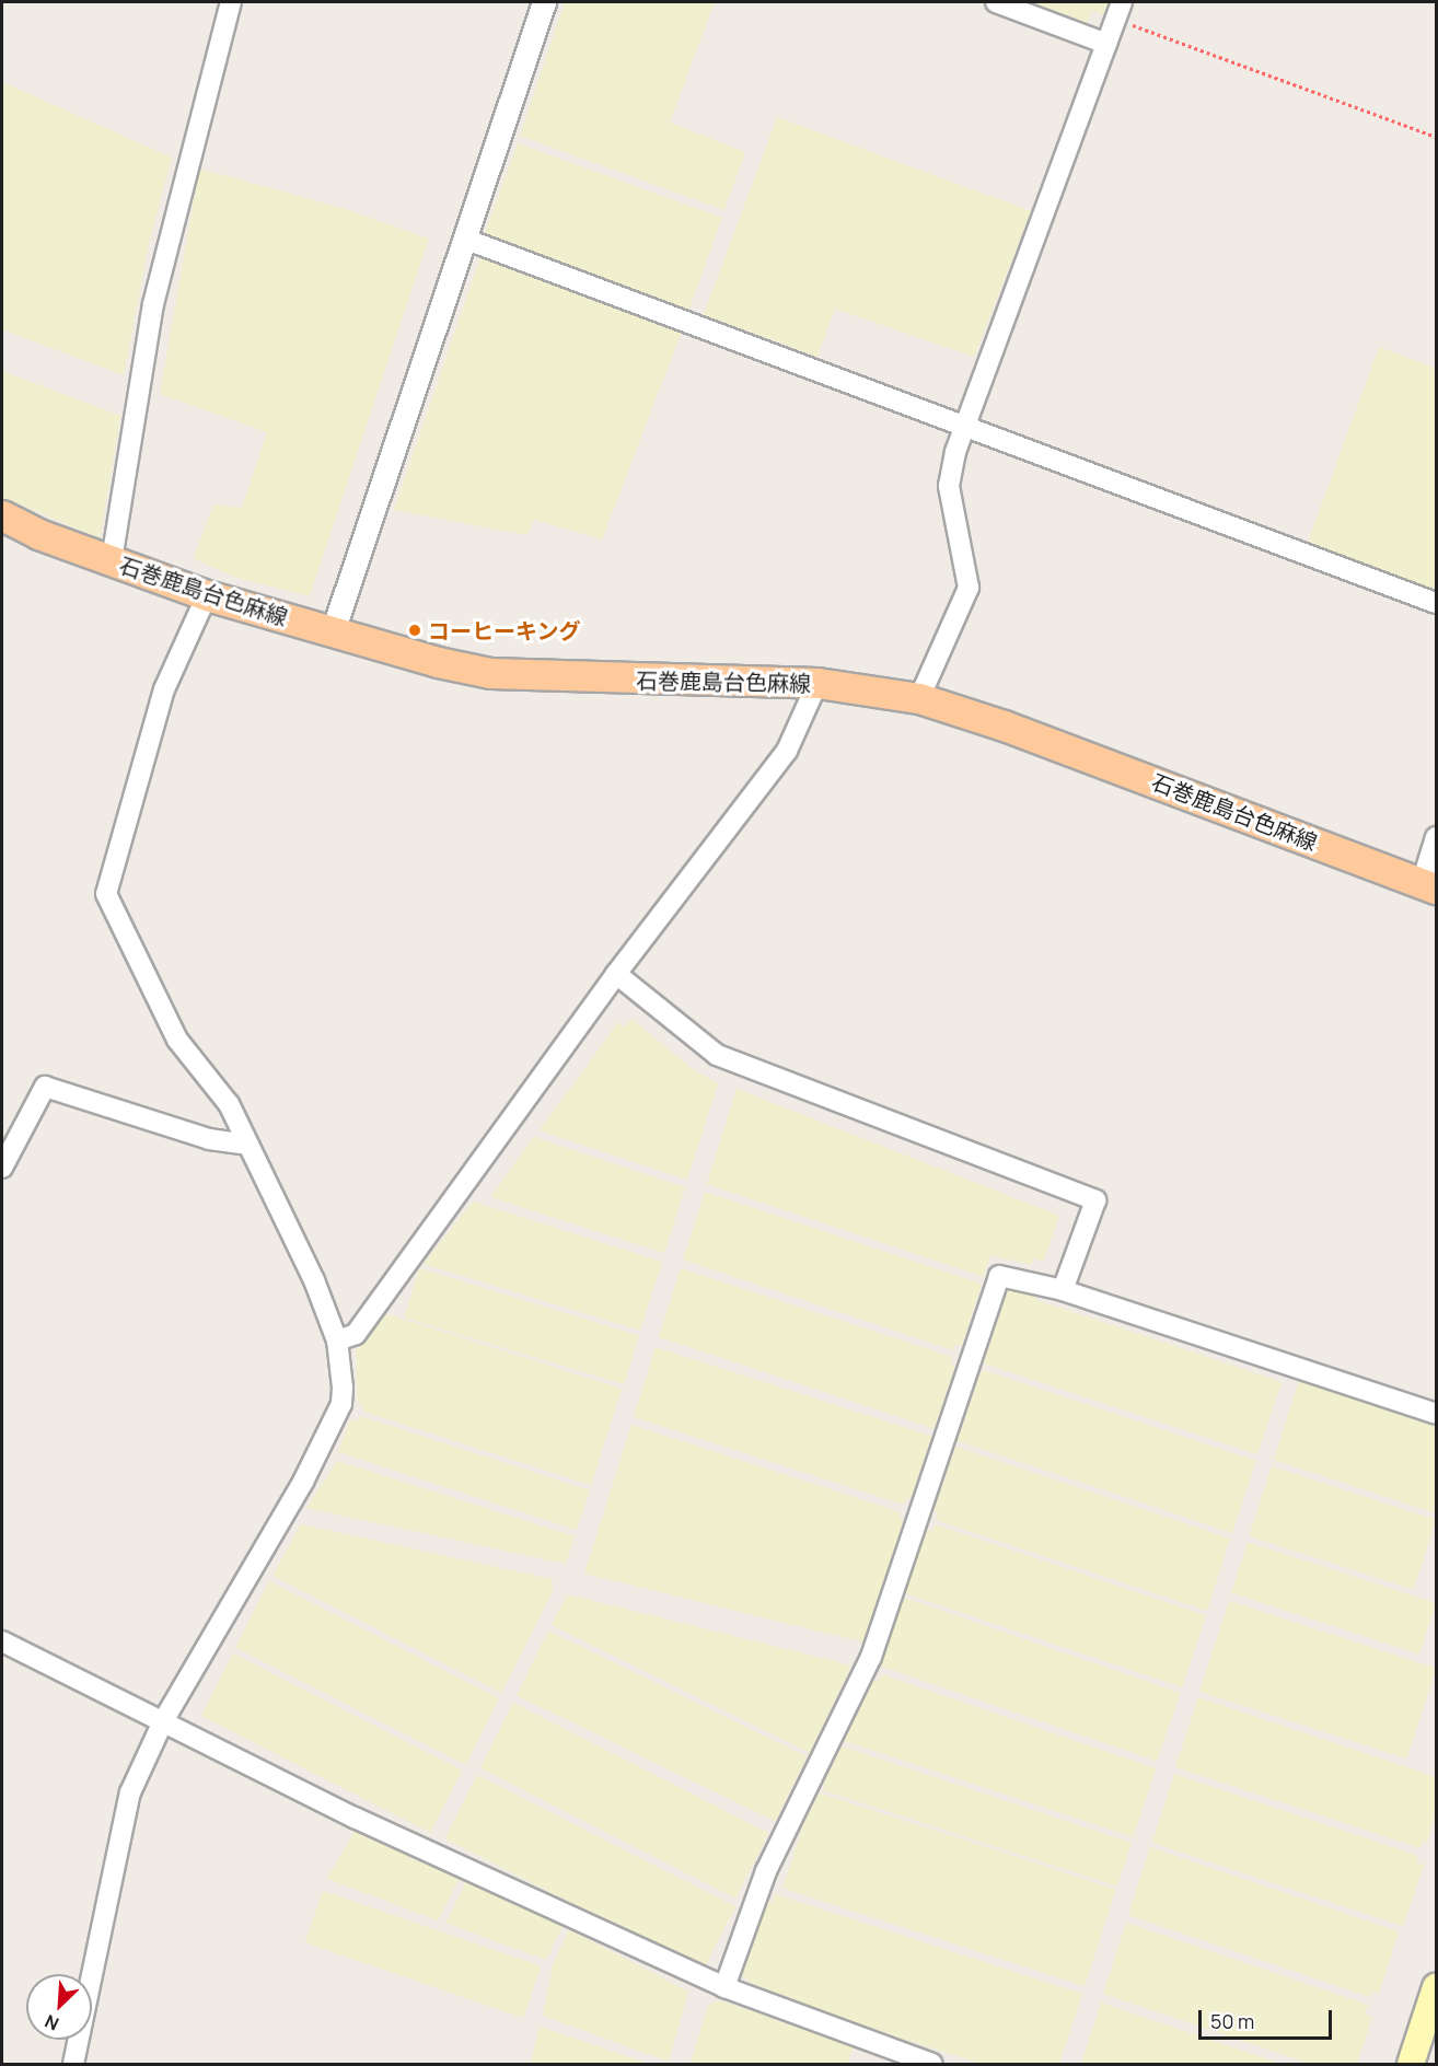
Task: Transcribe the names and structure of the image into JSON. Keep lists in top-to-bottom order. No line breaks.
{"streets":{"main road":["石巻鹿島台色麻線"]},"places":["コーヒーキング"],"scale_bar":"50 m","north":"bottom left"}
